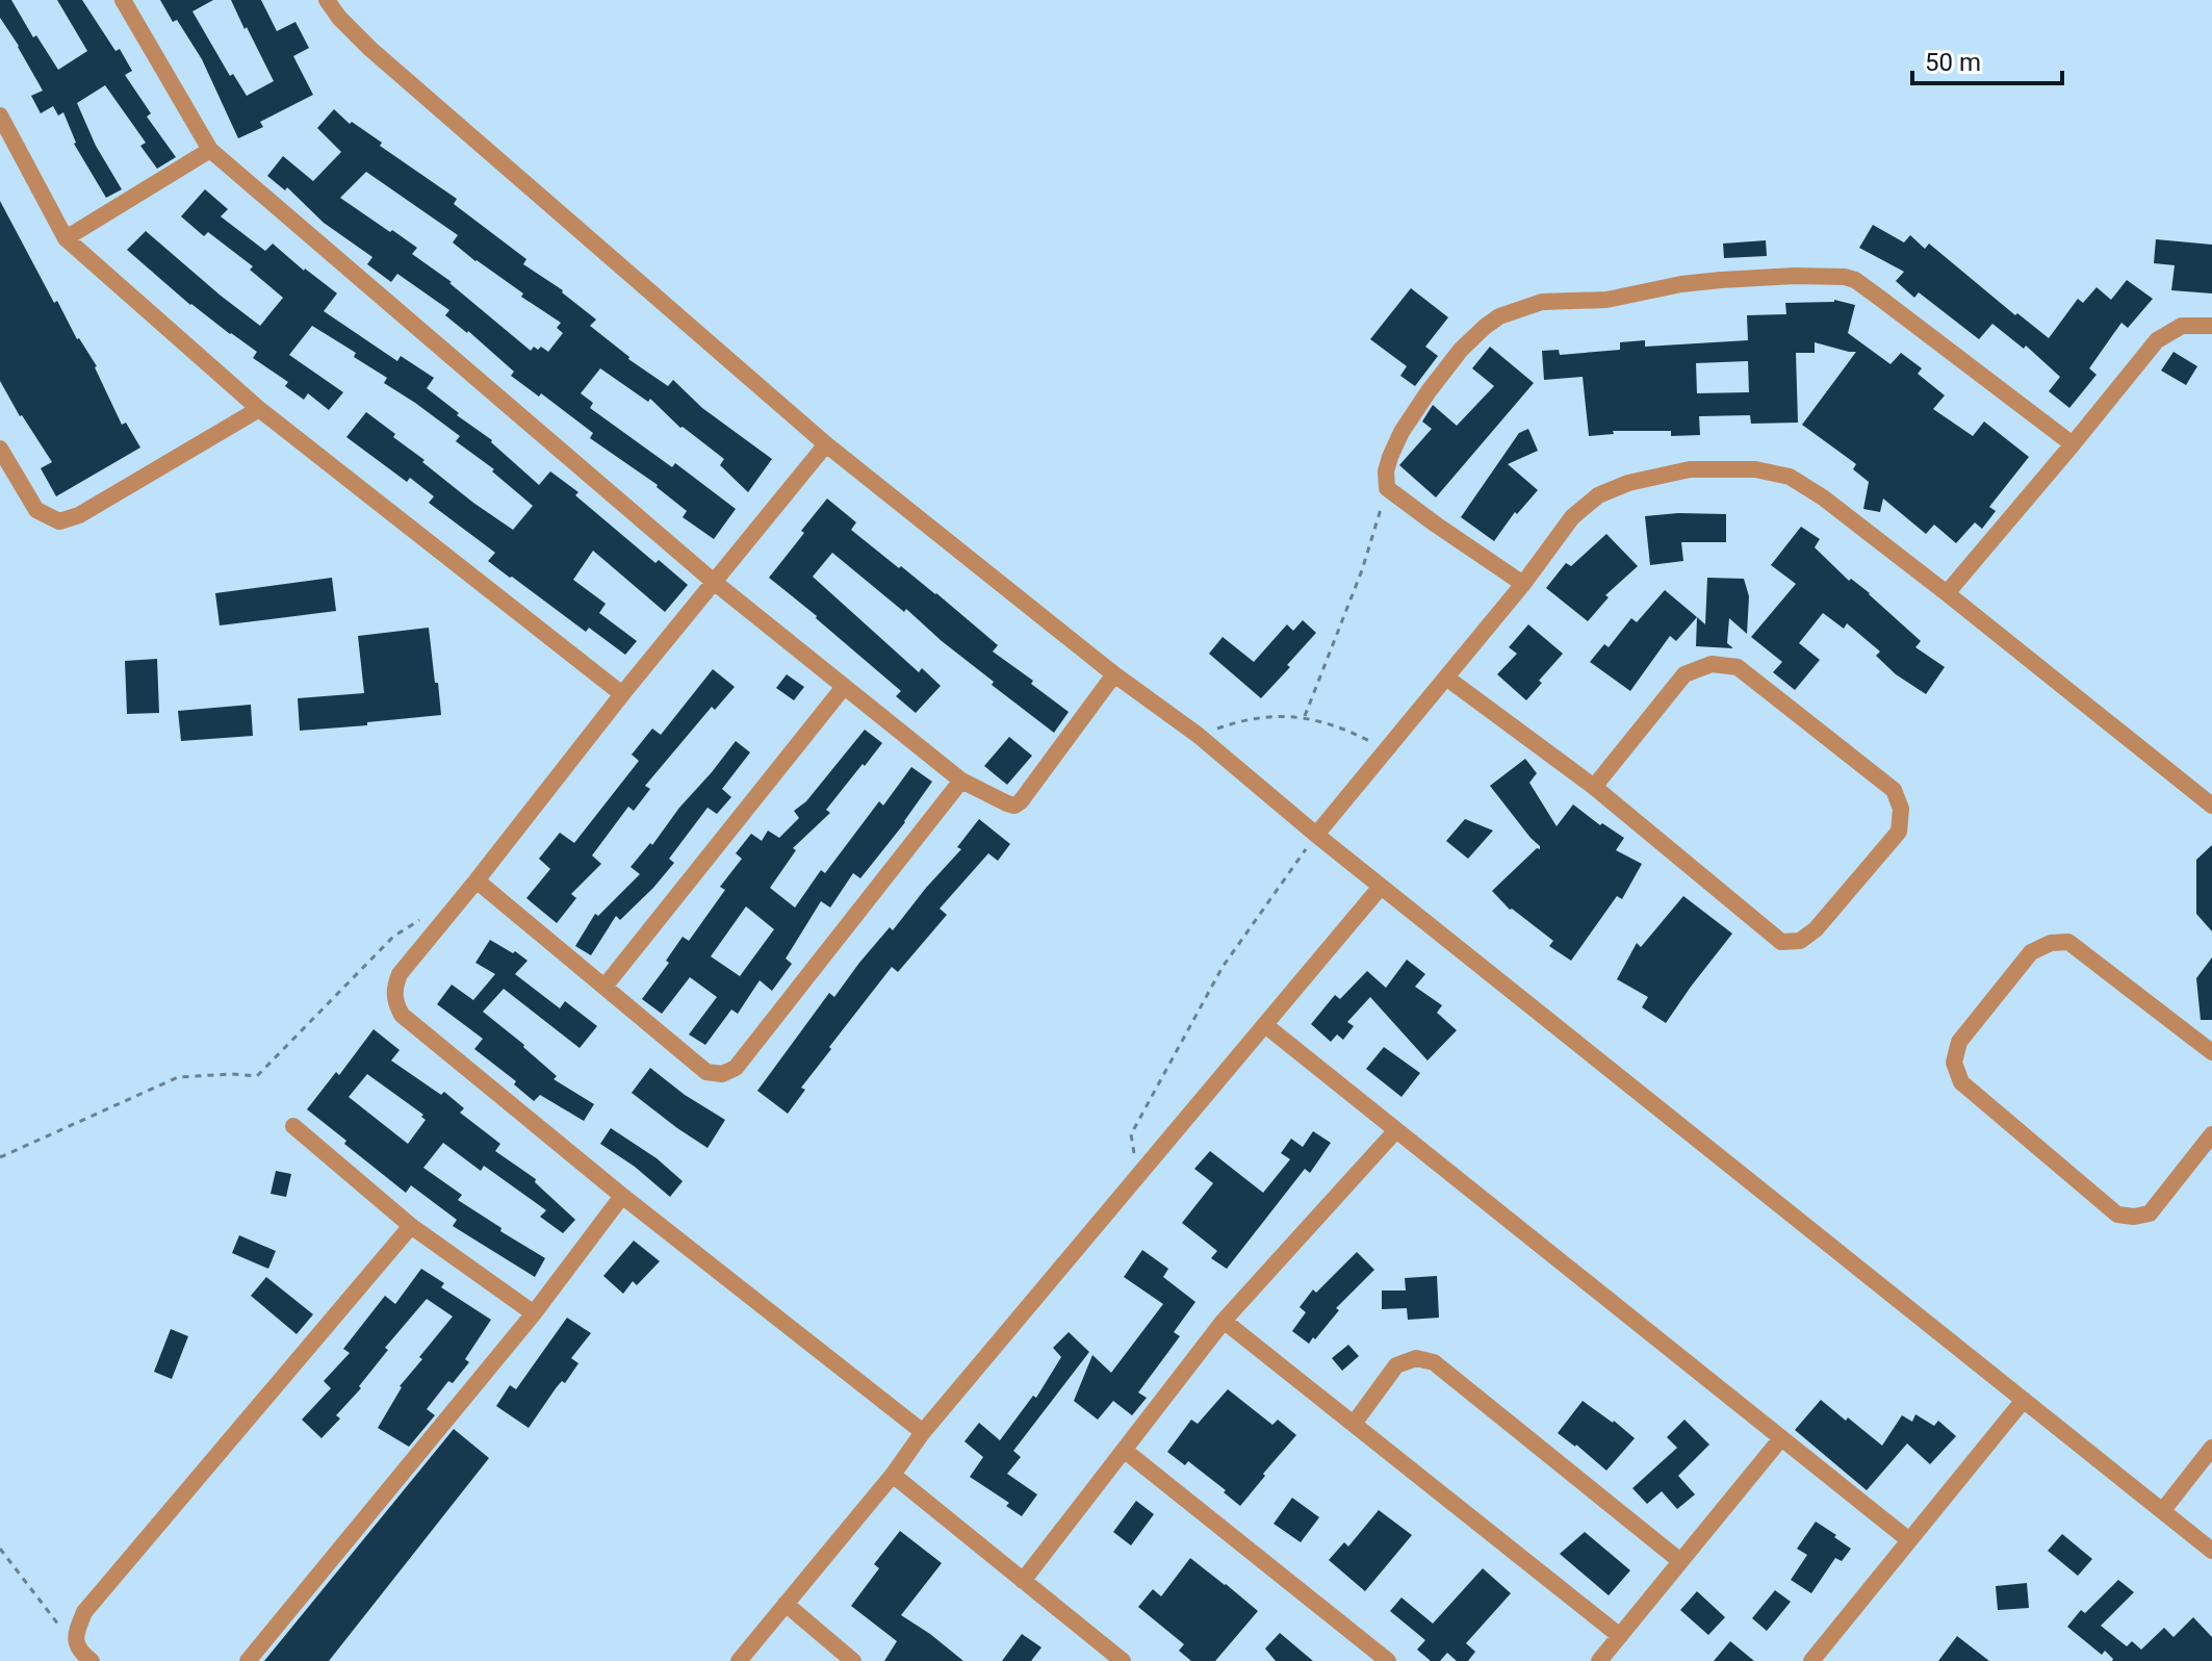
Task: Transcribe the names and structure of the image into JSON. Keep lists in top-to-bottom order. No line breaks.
{"scale_bar":"50 m"}
